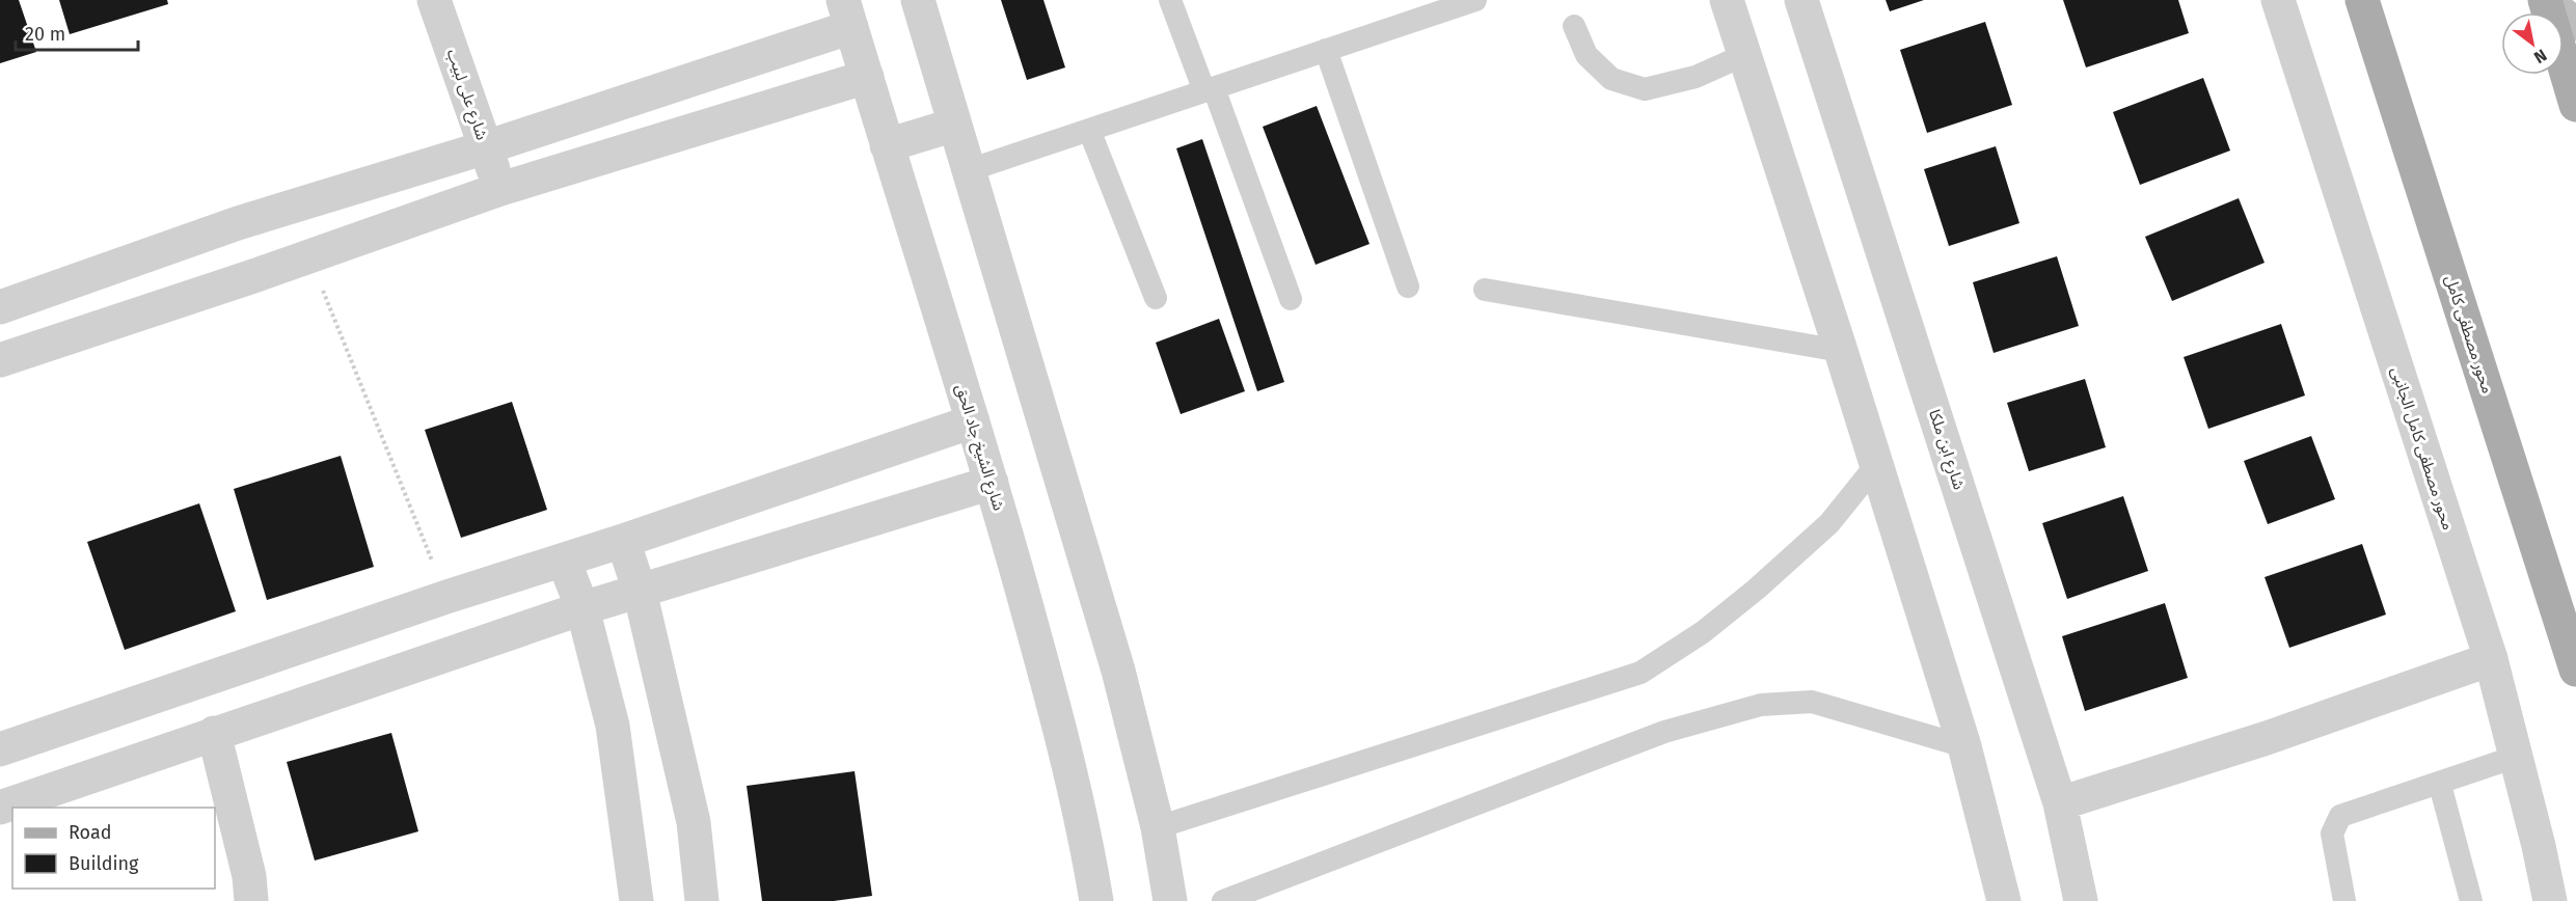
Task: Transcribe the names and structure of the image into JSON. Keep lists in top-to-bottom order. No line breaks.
{"streets":{"main road":["محور مصطفى كامل"],"street":["شارع على لبيب","شارع الشيخ جاد الحق","محور مصطفى كامل الجانبى","شارع ابن ملكا"]},"legend":["Road","Building"],"scale_bar":"20 m","north":"bottom right"}
